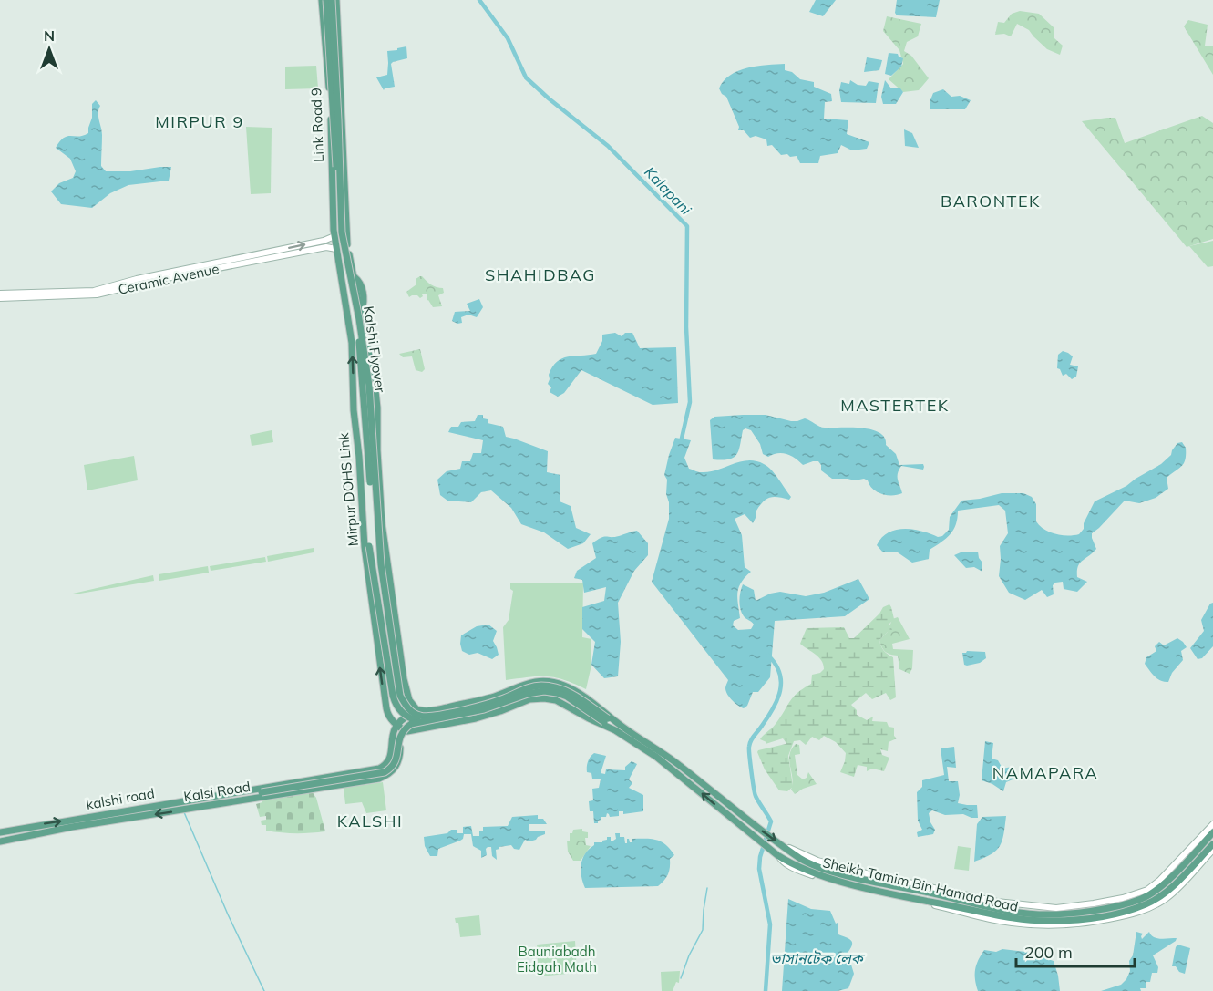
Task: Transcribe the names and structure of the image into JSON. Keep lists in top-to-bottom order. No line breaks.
{"streets":{"main road":["Link Road 9","Ceramic Avenue","Kalshi Flyover","Mirpur DOHS Link","Kalsi Road","kalshi road","Sheikh Tamim Bin Hamad Road"]},"crossings":[["Link Road 9","Ceramic Avenue"],["Link Road 9","Mirpur DOHS Link"],["Ceramic Avenue","Mirpur DOHS Link"],["Mirpur DOHS Link","kalshi road"],["Mirpur DOHS Link","Sheikh Tamim Bin Hamad Road"],["Kalsi Road","Sheikh Tamim Bin Hamad Road"],["kalshi road","Sheikh Tamim Bin Hamad Road"]],"one_way":["Kalsi Road"],"districts":["MIRPUR 9","BARONTEK","SHAHIDBAG","MASTERTEK","NAMAPARA","KALSHI"],"water":["Kalapani","ভাসানটেক লেক"],"parks":["Bauniabadh Eidgah Math"],"scale_bar":"200 m","north":"top"}
